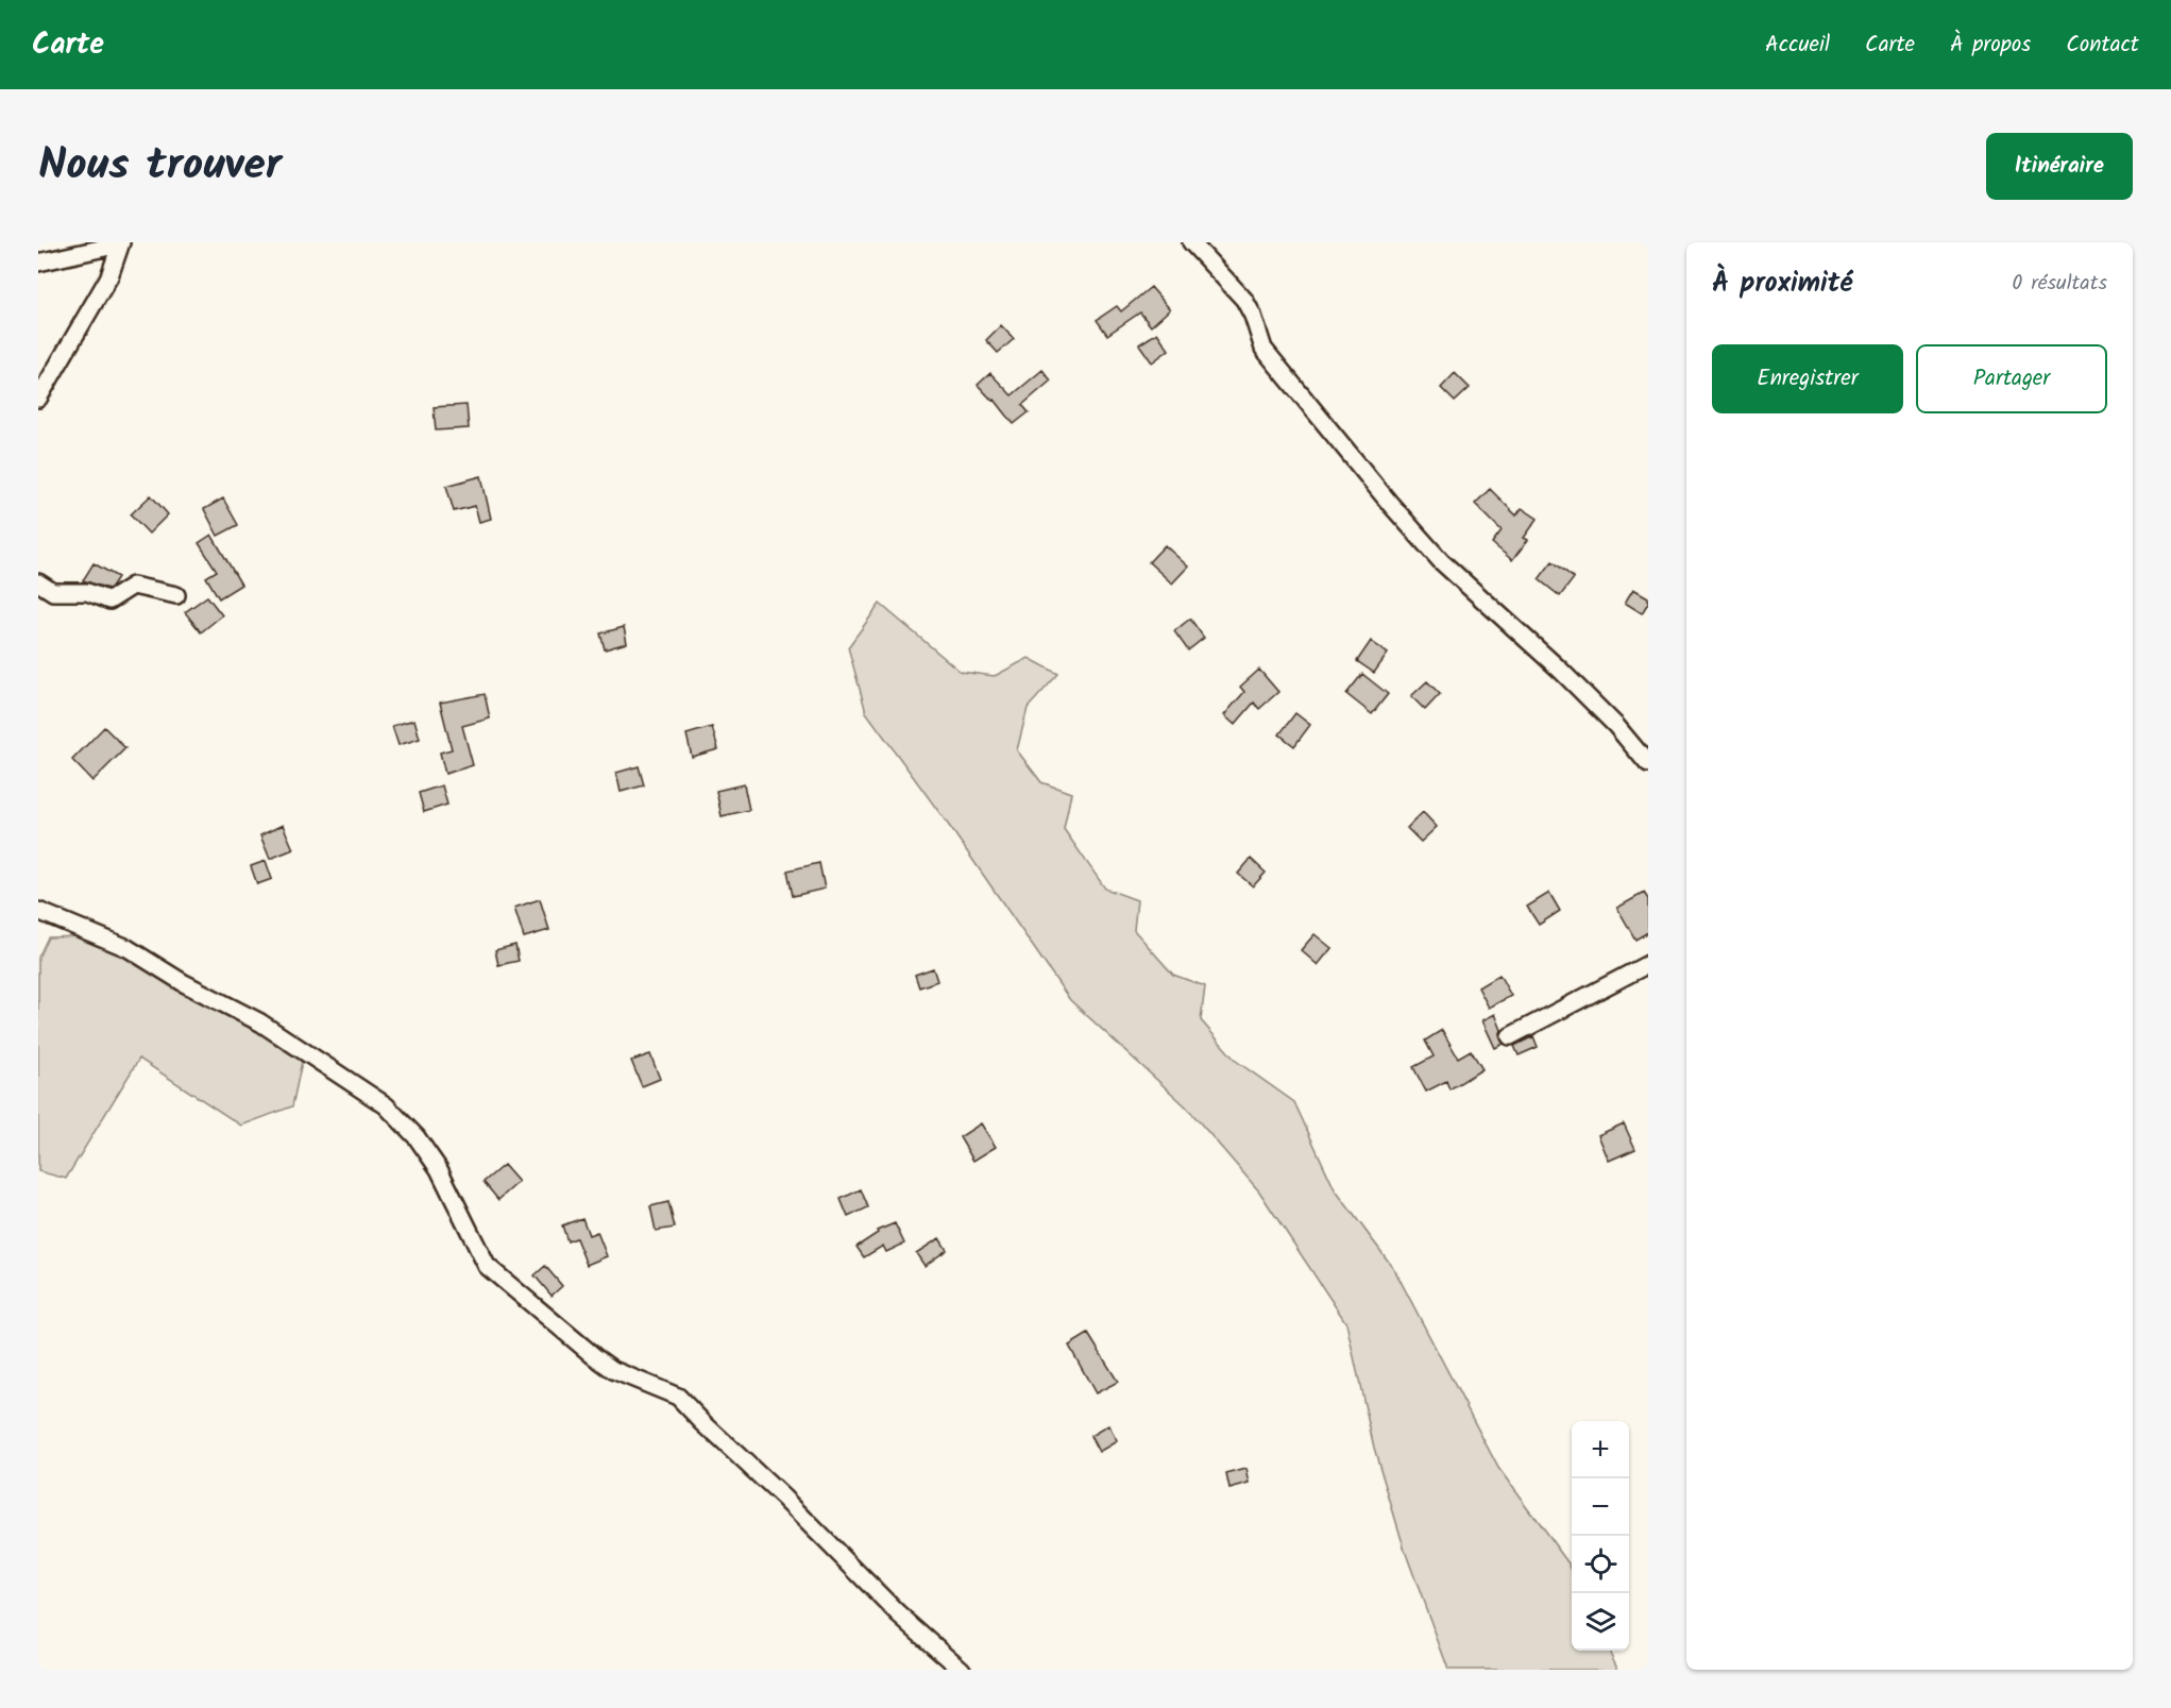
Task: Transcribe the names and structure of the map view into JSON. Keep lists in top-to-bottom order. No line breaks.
{"page":{"header":"Carte","nav":["Accueil","Carte","À propos","Contact"],"title":"Nous trouver","buttons":["Itinéraire",["Enregistrer","Partager"]],"heading":["À proximité","0 résultats"],"map_buttons":["+","−"]}}
